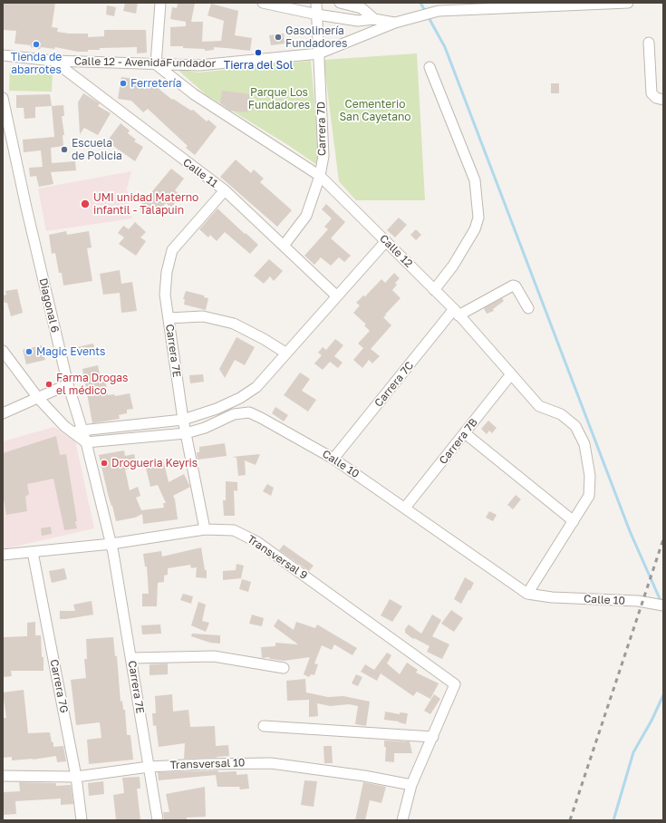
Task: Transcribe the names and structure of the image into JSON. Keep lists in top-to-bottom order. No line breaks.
{"streets":{"street":["Calle 12 - AvenidaFundador","Carrera 7D","Calle 11","Calle 12","Diagonal 6","Carrera 7E","Carrera 7C","Carrera 7B","Calle 10","Transversal 9","Carrera 7G","Transversal 10"]},"crossings":[["Calle 12 - AvenidaFundador","Carrera 7D"],["Calle 12 - AvenidaFundador","Calle 11"],["Calle 12 - AvenidaFundador","Calle 12"],["Carrera 7D","Calle 11"],["Carrera 7D","Calle 12"],["Calle 11","Carrera 7E"],["Calle 12","Carrera 7C"],["Calle 12","Carrera 7B"],["Calle 12","Calle 10"],["Diagonal 6","Carrera 7E"],["Diagonal 6","Calle 10"],["Diagonal 6","Transversal 9"],["Carrera 7E","Calle 10"],["Carrera 7E","Transversal 9"],["Carrera 7E","Transversal 10"],["Carrera 7C","Calle 10"],["Carrera 7B","Calle 10"],["Transversal 9","Carrera 7G"],["Carrera 7G","Transversal 10"]],"parks":["Parque Los Fundadores","Cementerio San Cayetano"],"places":["Gasolinería Fundadores","Tienda de abarrotes","Tierra del Sol","Ferretería","Escuela de Policia","UMI unidad Materno infantil - Talapuin","Magic Events","Farma Drogas el médico","Drogueria Keyris"]}
